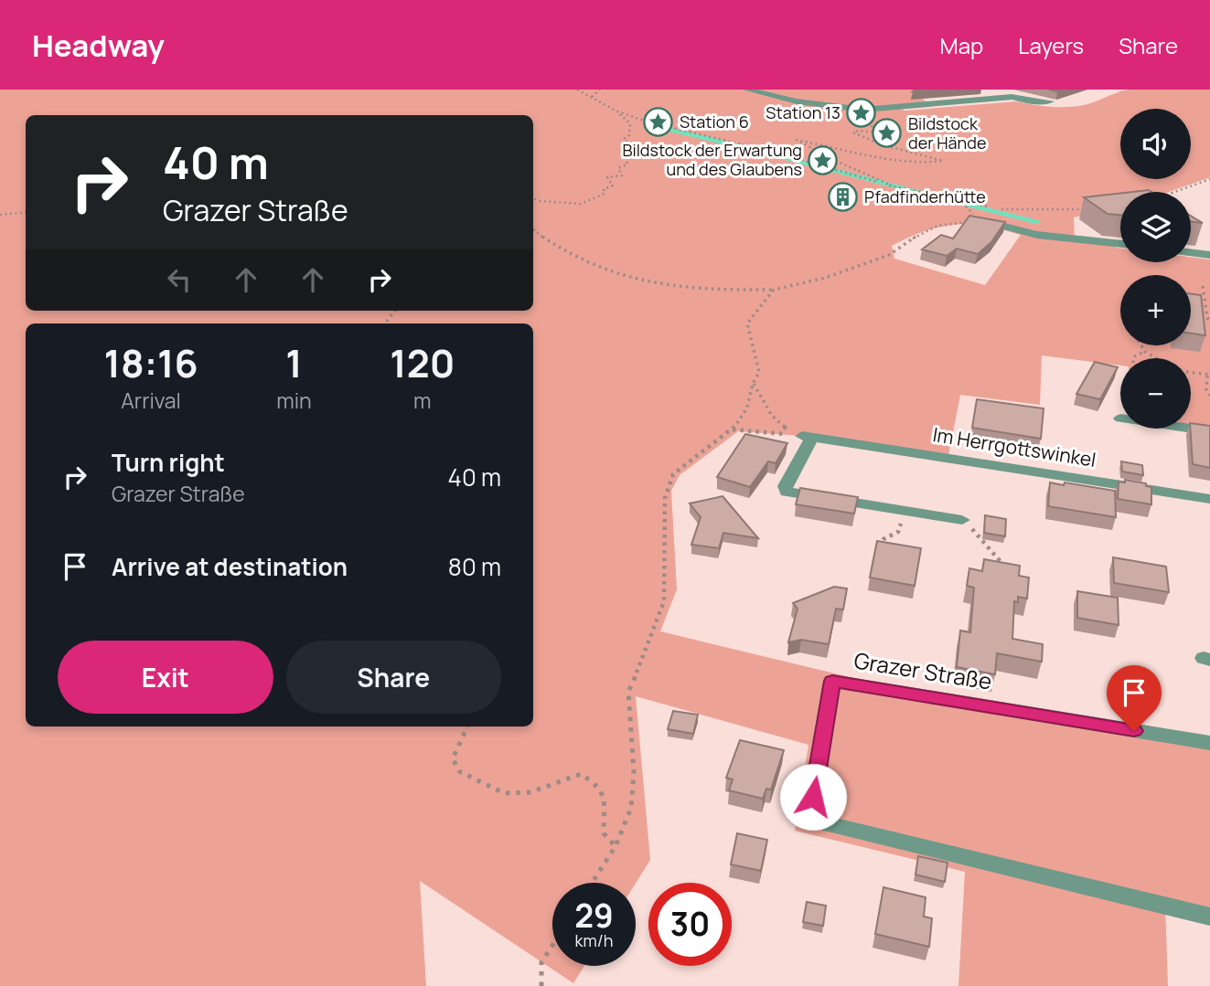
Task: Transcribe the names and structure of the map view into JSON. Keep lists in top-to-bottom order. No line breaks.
{"streets":{"street":["Im Herrgottswinkel","Grazer Straße"]},"places":{"place":["Station 13","Station 6","Bildstock der Hände","Bildstock der Erwartung und des Glaubens"],"building":["Pfadfinderhütte"]},"page":{"header":"Headway","nav":["Map","Layers","Share"],"map_buttons":["+","−"],"turn":["40 m","Grazer Straße"],"eta":["18:16","Arrival","1","min","120","m"],"list":[{"name":"Turn right","note":"Grazer Straße","value":"40 m"},{"name":"Arrive at destination","value":"80 m"}],"buttons":["Exit","Share"],"speed":"29 km/h","limit":"30"}}
